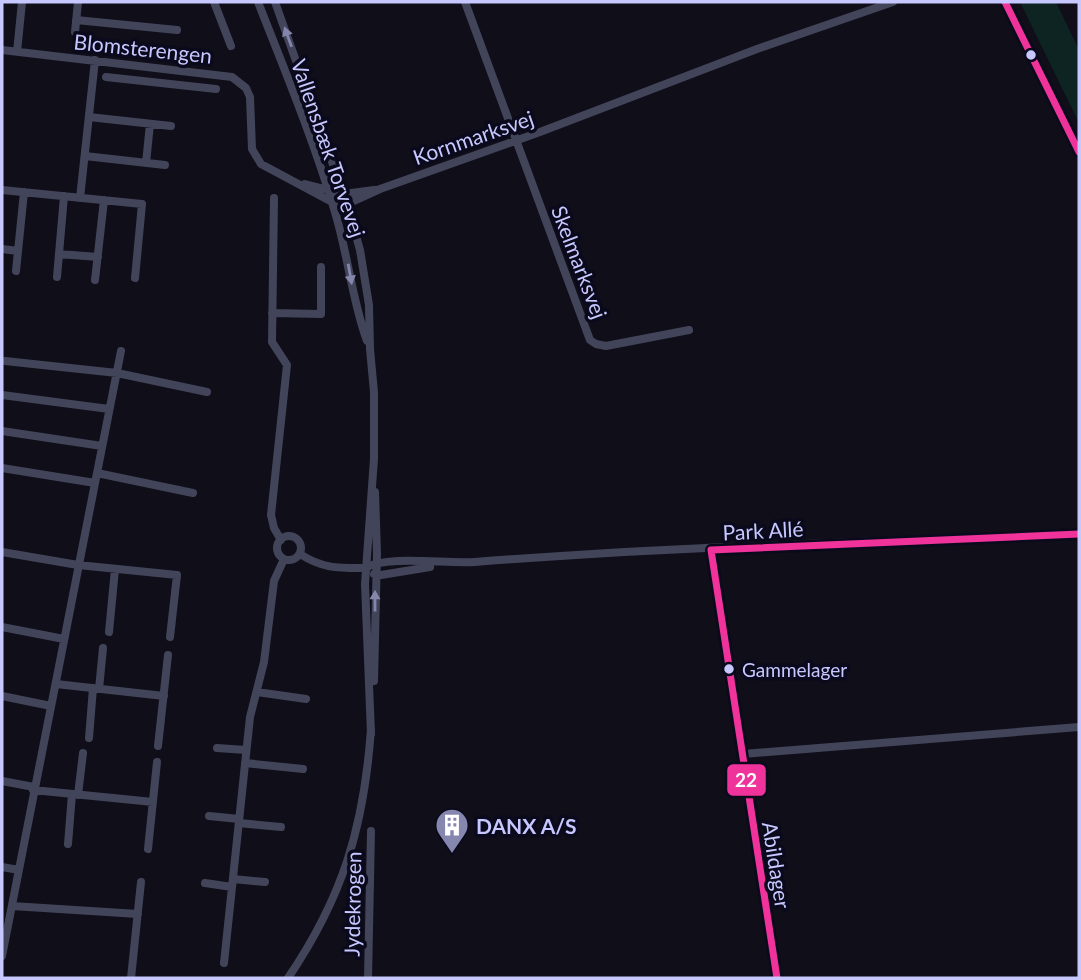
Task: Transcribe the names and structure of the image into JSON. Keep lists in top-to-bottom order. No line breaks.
{"streets":{"street":["Blomsterengen","Kornmarksvej","Vallensbæk Torvevej","Skelmarksvej","Park Allé","Abildager","Jydekrogen"]},"crossings":[["Blomsterengen","Kornmarksvej"],["Blomsterengen","Vallensbæk Torvevej"],["Kornmarksvej","Vallensbæk Torvevej"],["Kornmarksvej","Skelmarksvej"],["Vallensbæk Torvevej","Park Allé"],["Park Allé","Abildager"]],"places":{"other":["Gammelager"],"building":["DANX A/S"]},"lines":["transit line 22"]}
